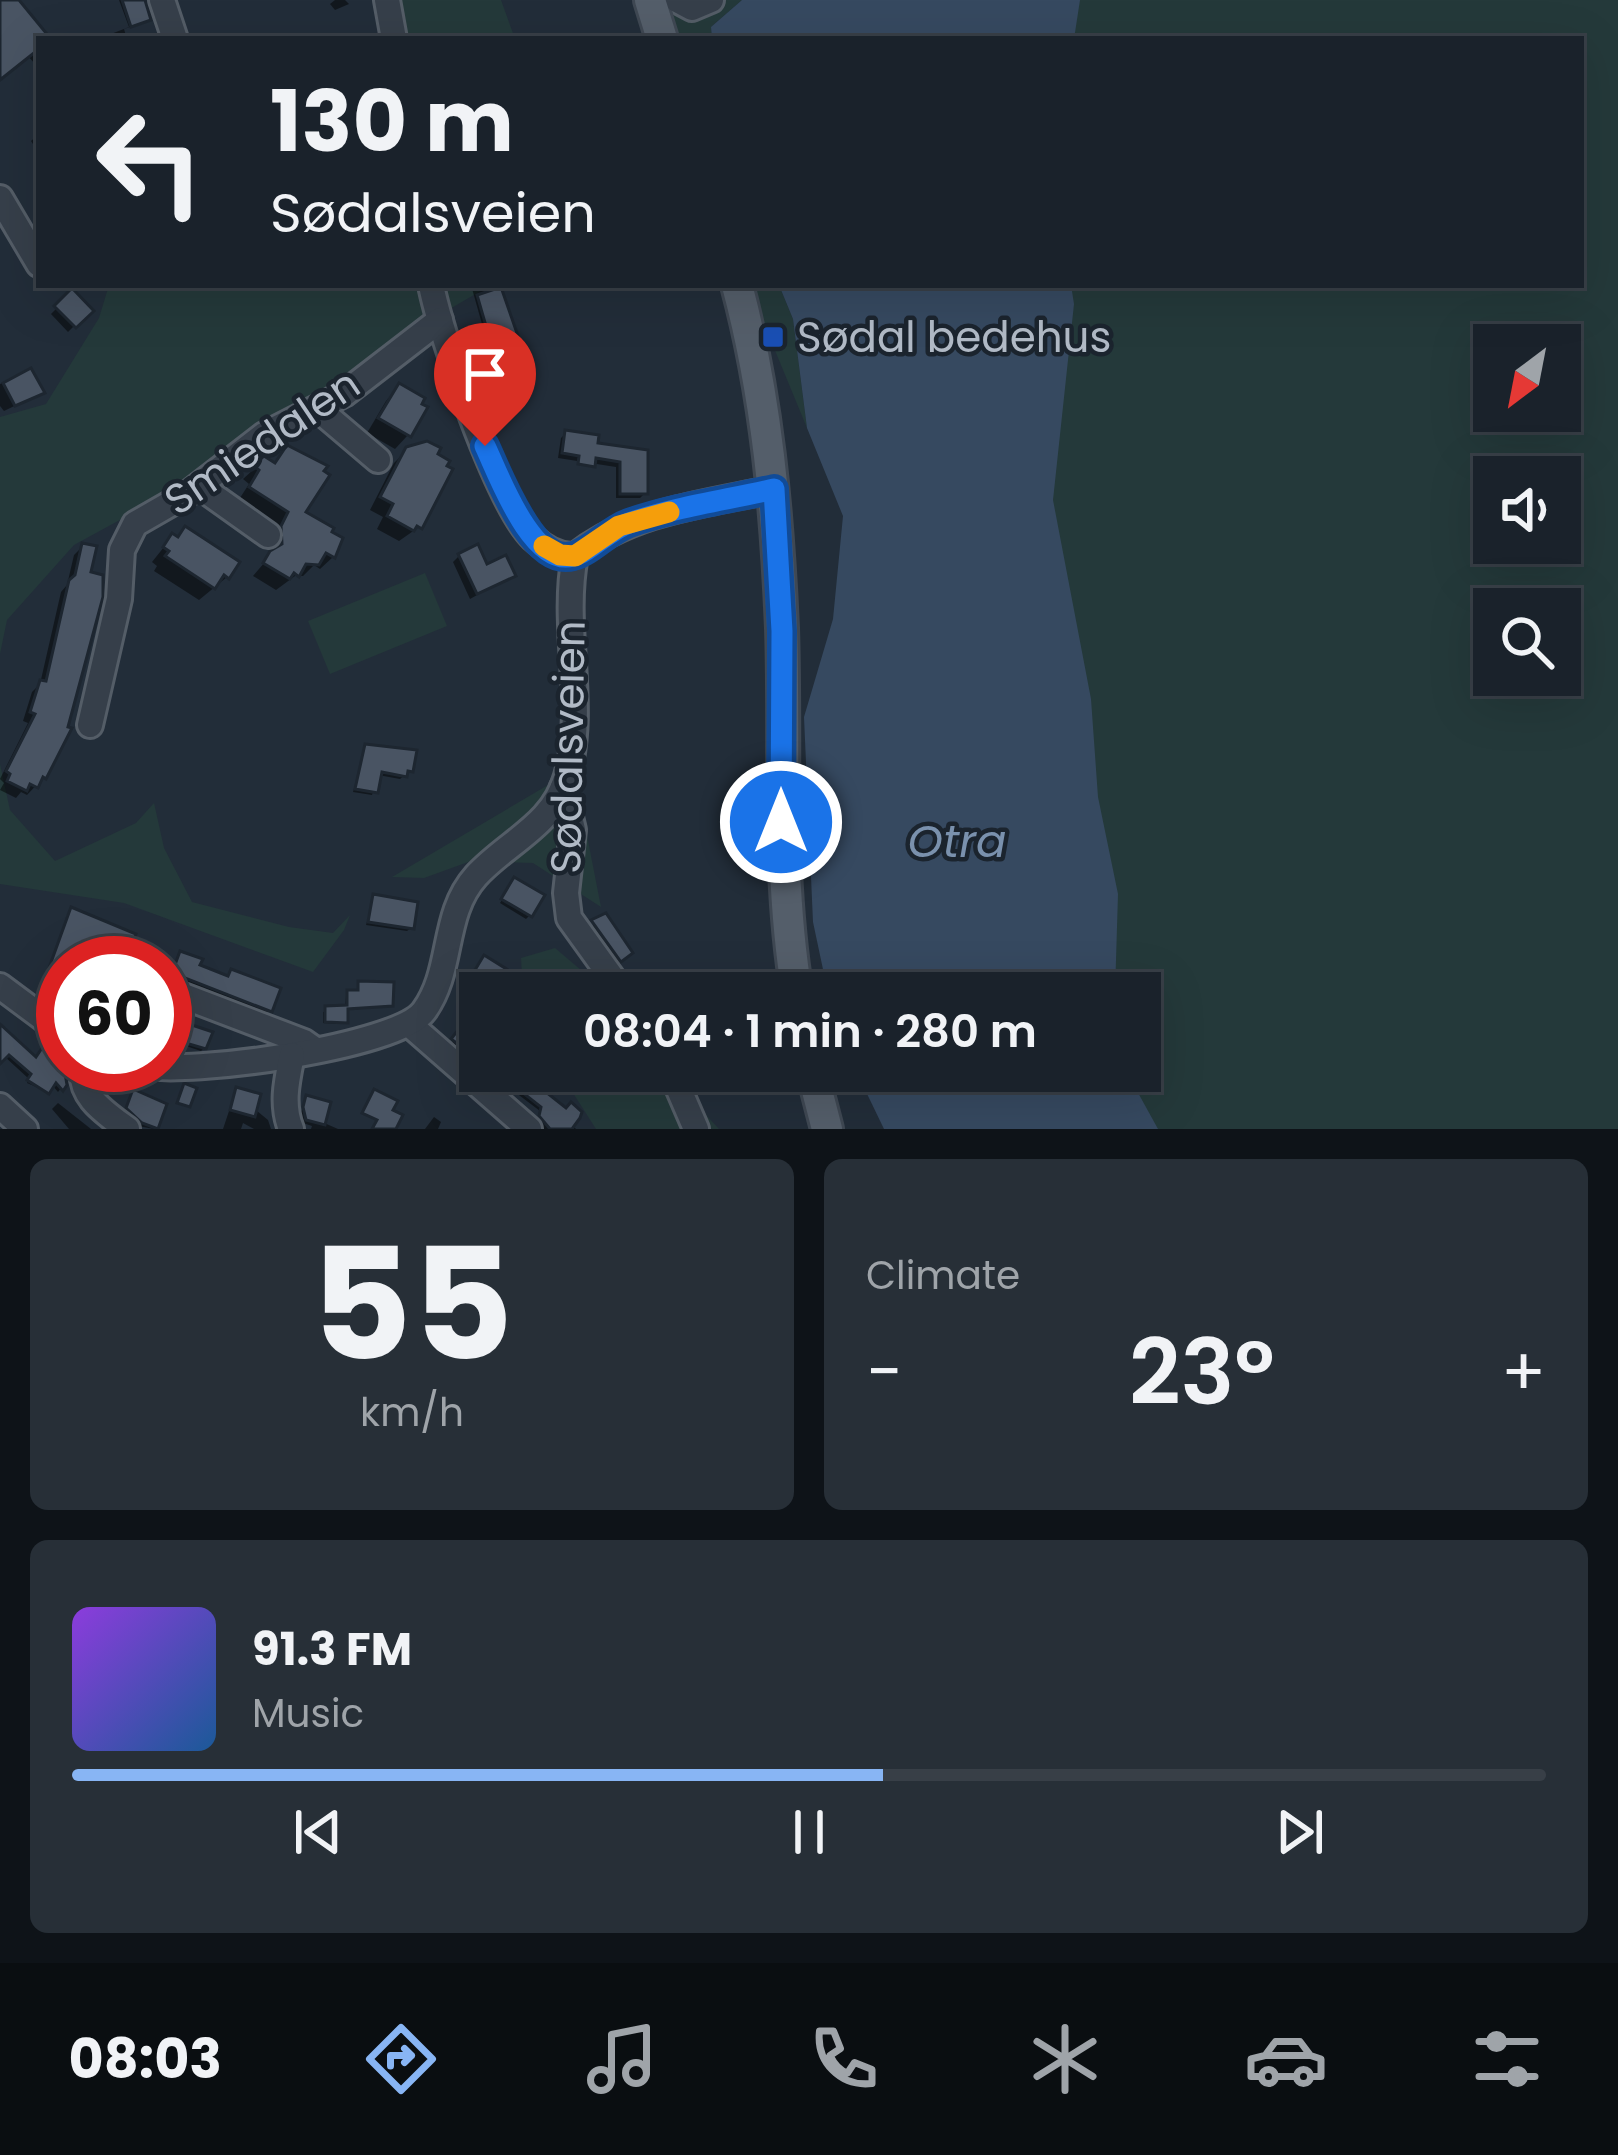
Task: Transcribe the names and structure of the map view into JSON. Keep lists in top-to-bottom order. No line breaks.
{"streets":{"street":["Smiedalen","Sødalsveien"]},"water":["Otra"],"places":{"transit":["Sødal bedehus"]},"north":"bottom left","page":{"turn":["130 m","Sødalsveien"],"limit":"60","trip":"08:04 · 1 min · 280 m","tile":[["55","km/h"],"Climate"],"heat":["−","23°","+"],"song":["91.3 FM","Music"],"tabs":"08:03"}}
